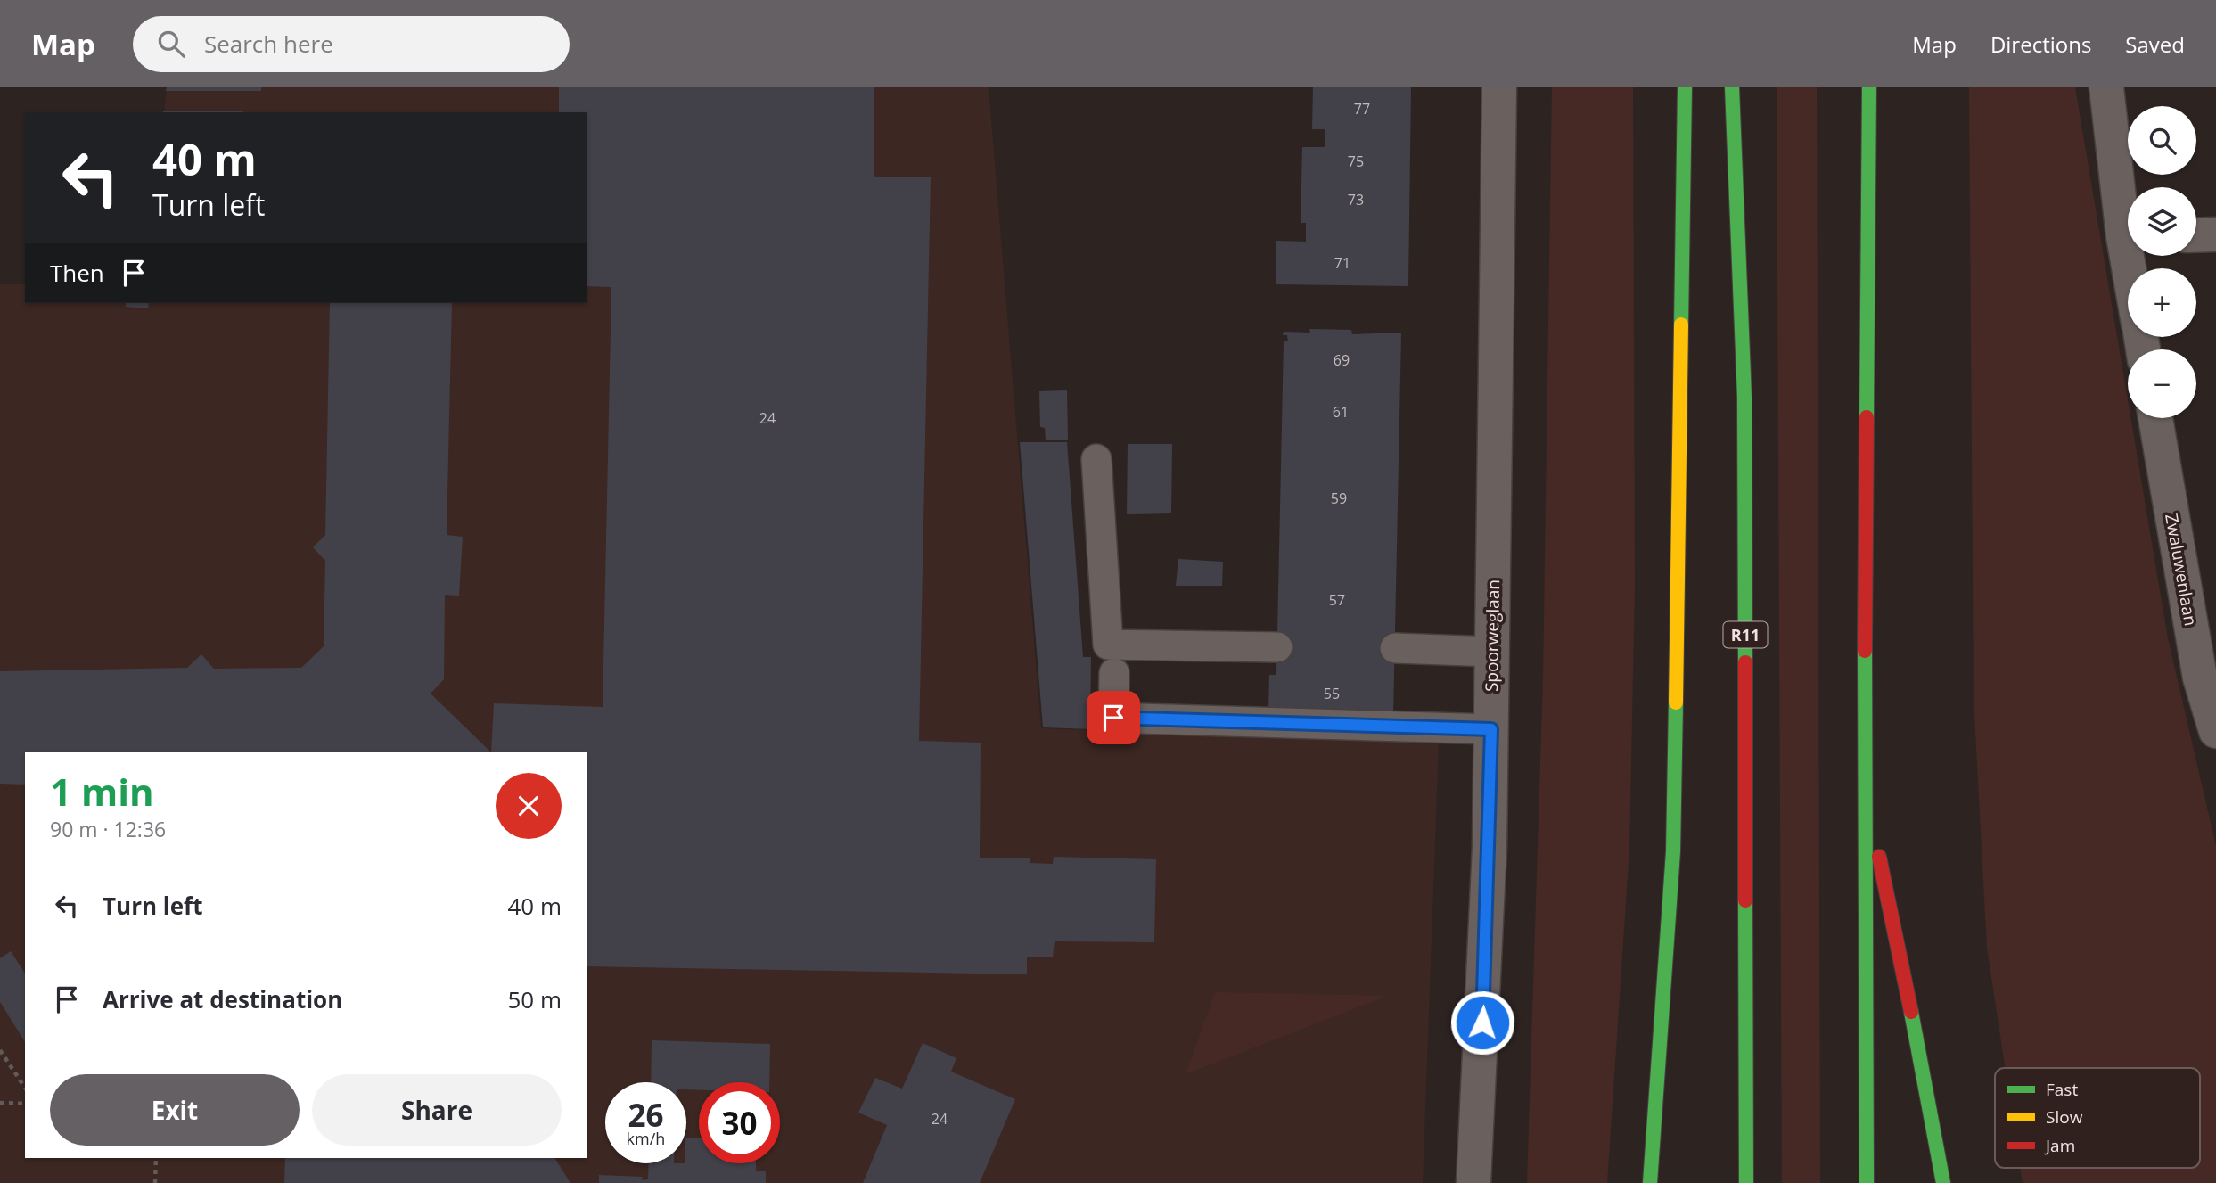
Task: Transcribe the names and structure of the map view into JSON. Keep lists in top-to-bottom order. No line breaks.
{"streets":{"highway":["R11"],"street":["Zwaluwenlaan","Spoorweglaan"]},"house_numbers":["77","75","73","71","69","61","24","59","57","55","24"],"legend":["Fast","Slow","Jam"],"page":{"header":"Map","search":"Search here","nav":["Map","Directions","Saved"],"map_buttons":["+","−"],"turn":["40 m","Turn left"],"then":"Then","heading":["1 min","90 m · 12:36"],"list":[{"name":"Turn left","value":"40 m"},{"name":"Arrive at destination","value":"50 m"}],"buttons":["Exit","Share"],"speed":"26 km/h","limit":"30"}}
